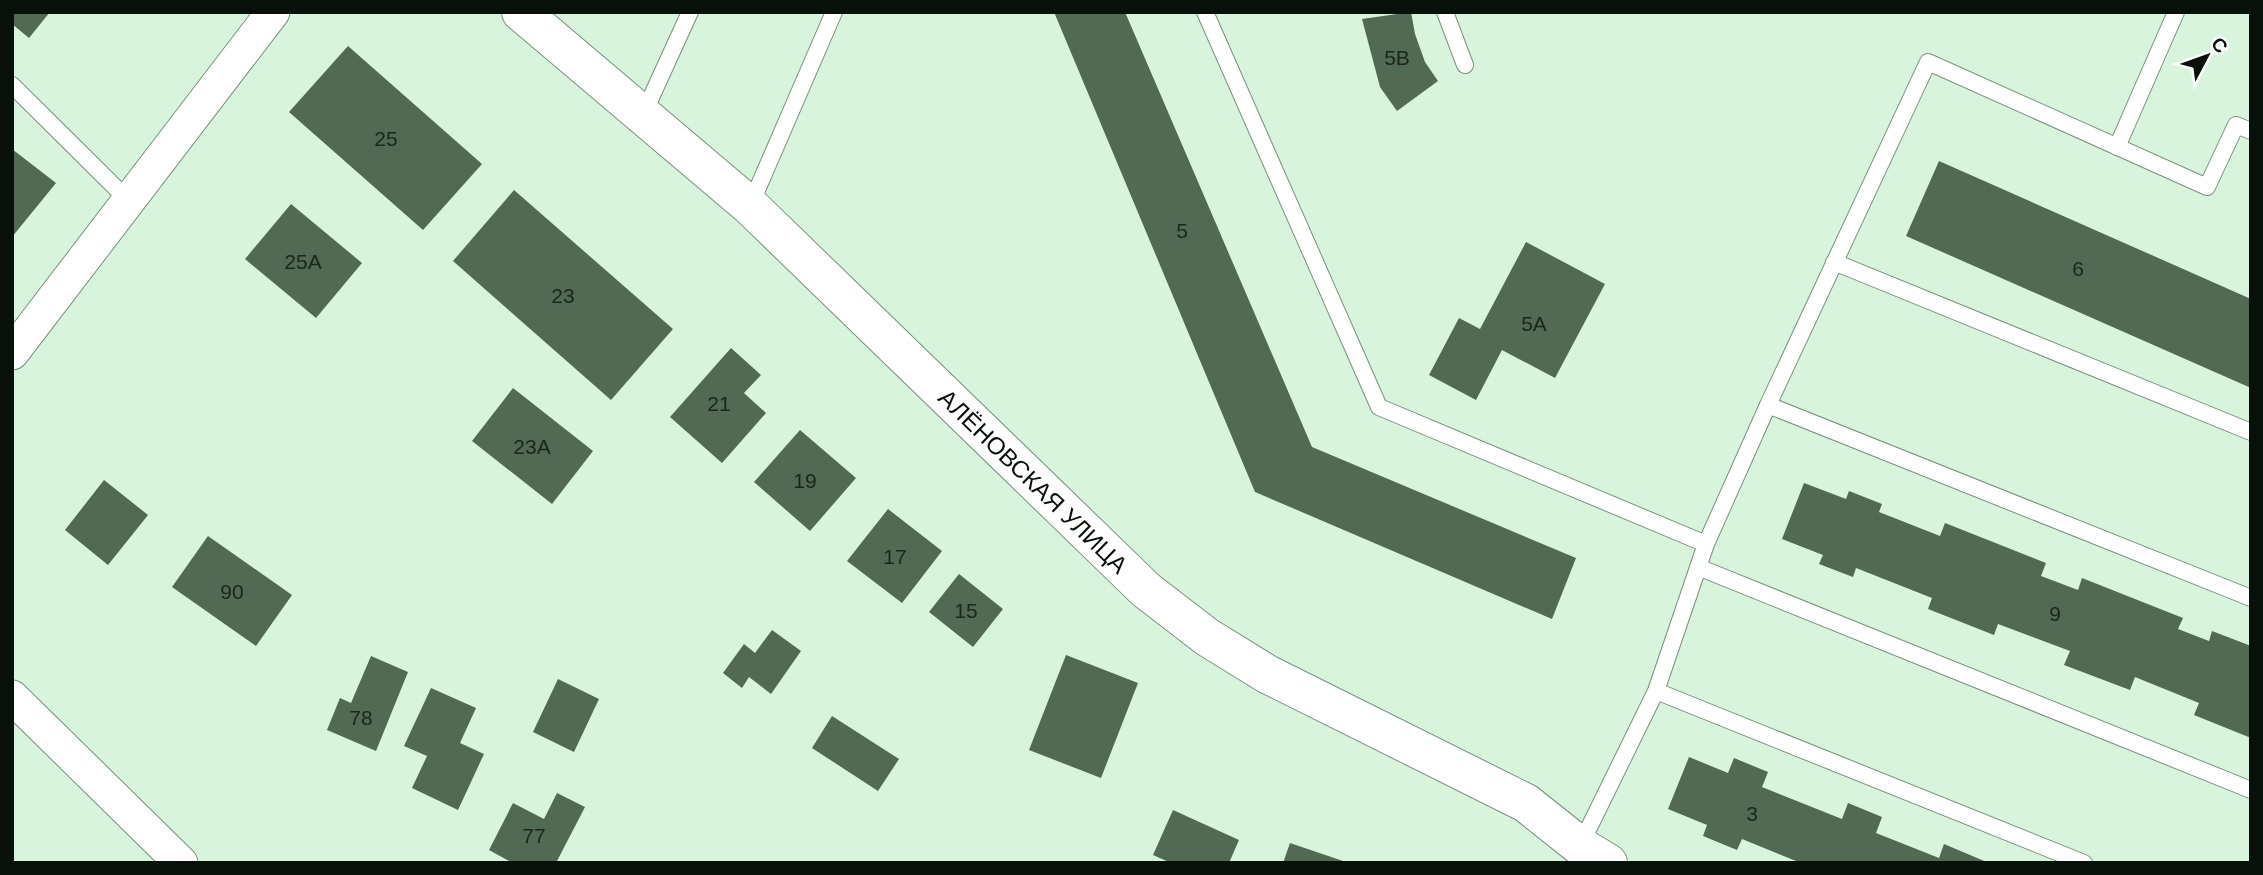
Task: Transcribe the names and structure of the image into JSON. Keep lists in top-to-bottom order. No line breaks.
{"streets":{"street":["АЛЁНОВСКАЯ УЛИЦА"]},"house_numbers":["5В","25","5","25А","6","23","5А","21","23А","19","17","90","15","9","78","3","77"],"north":"top right"}
